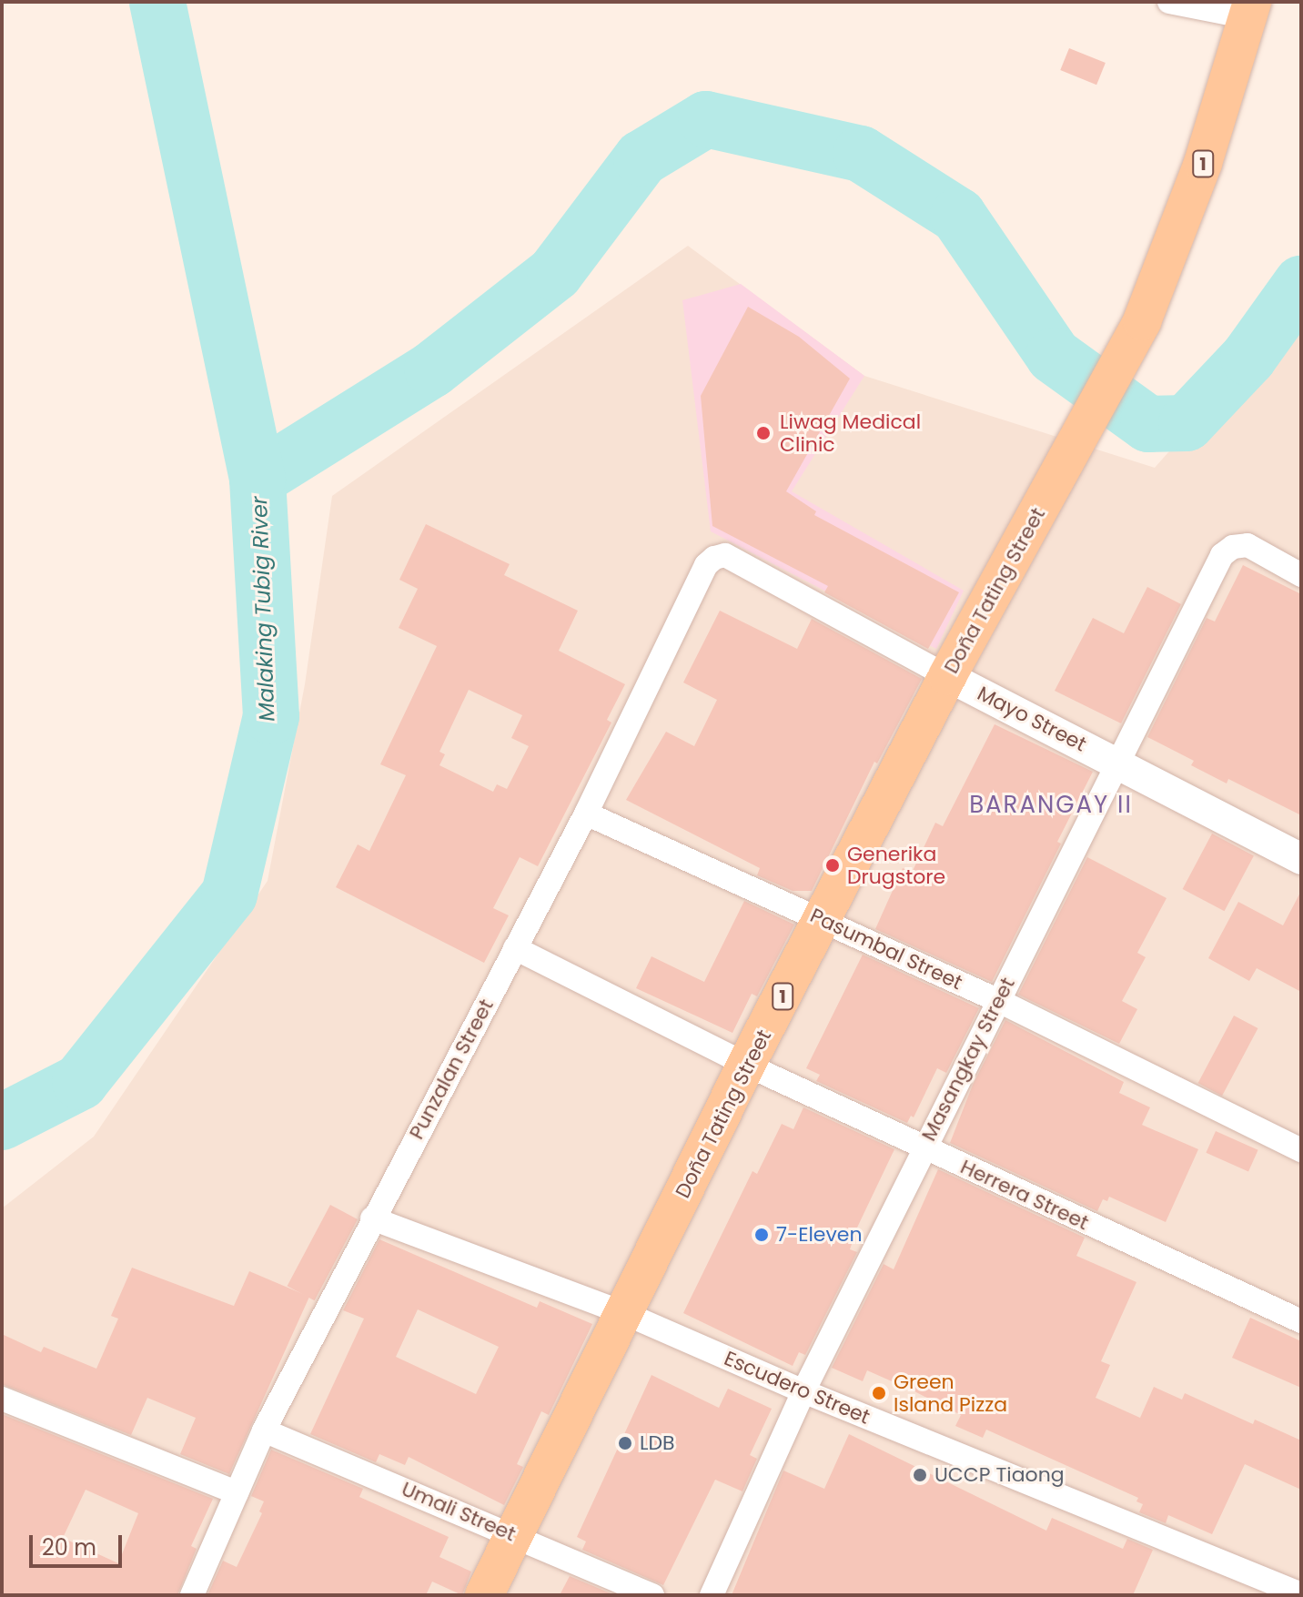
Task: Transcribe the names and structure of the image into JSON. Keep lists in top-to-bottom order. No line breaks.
{"streets":{"main road":["1","Doña Tating Street"],"street":["Mayo Street","Pasumbal Street","Masangkay Street","Punzalan Street","Herrera Street","Escudero Street","Umali Street"]},"crossings":[["Doña Tating Street","Mayo Street"],["Doña Tating Street","Pasumbal Street"],["Doña Tating Street","Herrera Street"],["Doña Tating Street","Escudero Street"],["Doña Tating Street","Umali Street"],["Mayo Street","Masangkay Street"],["Mayo Street","Punzalan Street"],["Pasumbal Street","Masangkay Street"],["Pasumbal Street","Punzalan Street"],["Masangkay Street","Herrera Street"],["Masangkay Street","Escudero Street"],["Punzalan Street","Herrera Street"],["Punzalan Street","Escudero Street"],["Punzalan Street","Umali Street"]],"districts":["BARANGAY II"],"water":["Malaking Tubig River"],"places":["Liwag Medical Clinic","Generika Drugstore","7-Eleven","Green Island Pizza","LDB","UCCP Tiaong"],"scale_bar":"20 m"}
